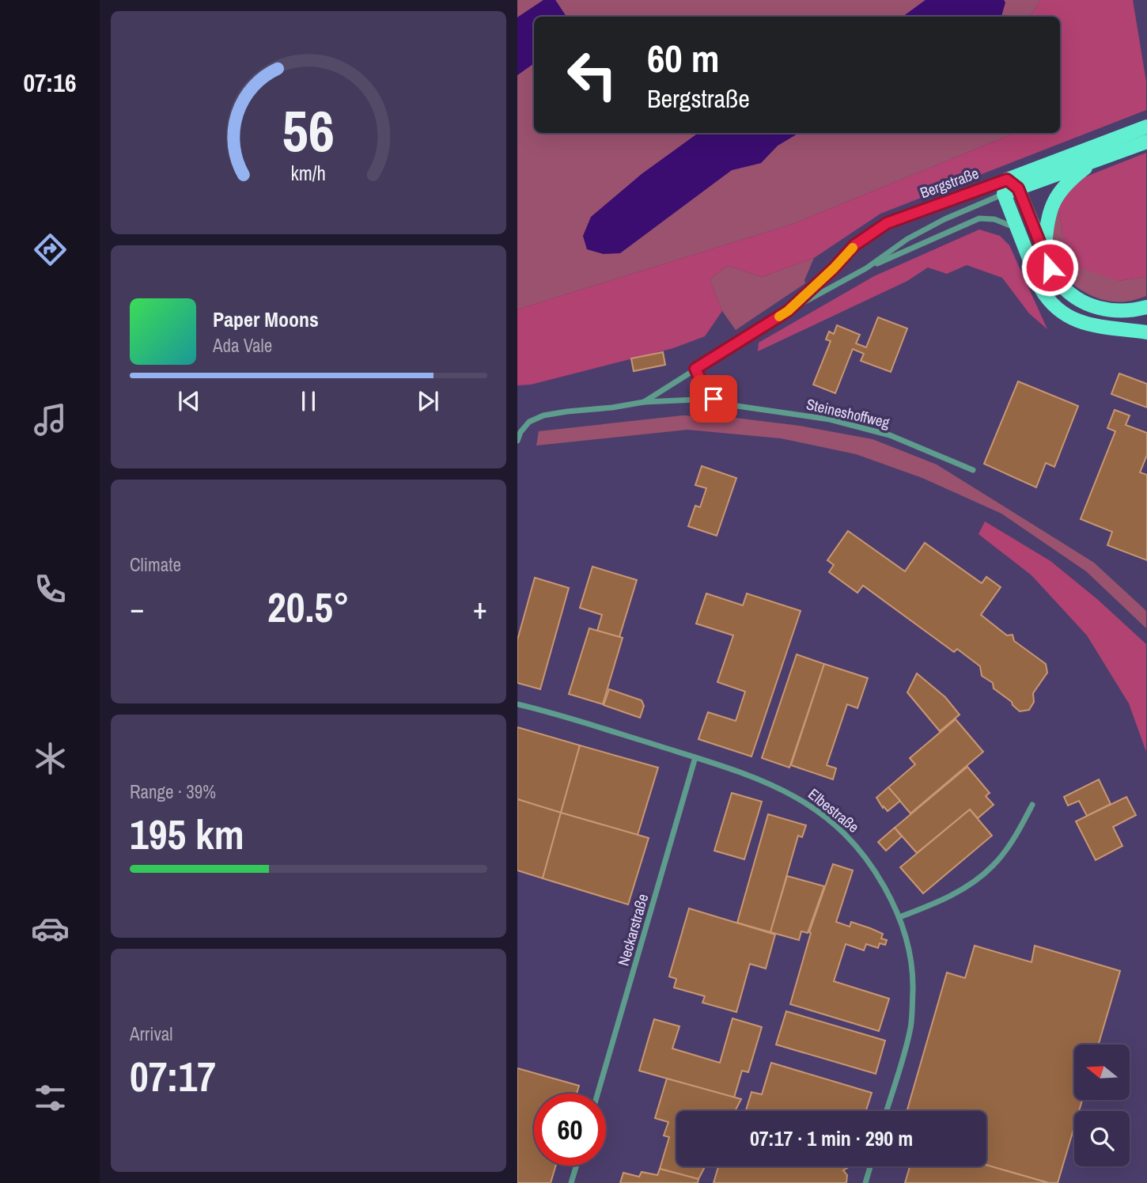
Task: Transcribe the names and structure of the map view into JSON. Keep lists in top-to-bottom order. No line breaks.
{"streets":{"main road":["Bergstraße"],"street":["Steineshoffweg","Elbestraße","Neckarstraße"]},"crossings":[["Bergstraße","Steineshoffweg"],["Elbestraße","Neckarstraße"]],"north":"left","page":{"tabs":"07:16","turn":["60 m","Bergstraße"],"song":["Paper Moons","Ada Vale"],"tile":["Climate",["Range · 39%","195 km"],["Arrival","07:17"]],"heat":["−","20.5°","+"],"limit":"60","trip":"07:17 · 1 min · 290 m","gauge":["56","km/h"]}}
